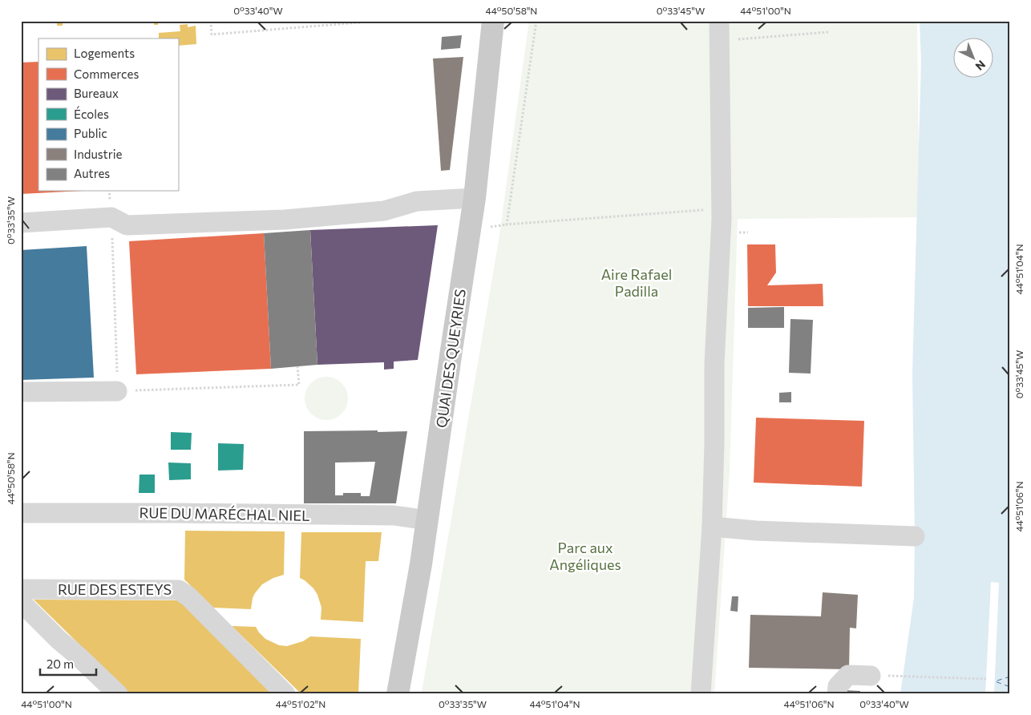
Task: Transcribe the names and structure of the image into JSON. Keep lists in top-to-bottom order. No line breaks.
{"streets":{"main road":["QUAI DES QUEYRIES"],"street":["RUE DU MARÉCHAL NIEL","RUE DES ESTEYS"]},"crossings":[["QUAI DES QUEYRIES","RUE DU MARÉCHAL NIEL"]],"parks":["Aire Rafael Padilla","Parc aux Angéliques"],"legend":["Logements","Commerces","Bureaux","Écoles","Public","Industrie","Autres"],"scale_bar":"20 m","north":"bottom right","coordinates":["0°33'40\"W","44°50'58\"N","0°33'45\"W","44°51'00\"N","0°33'35\"W","44°51'04\"N","44°51'06\"N","44°51'02\"N"]}
